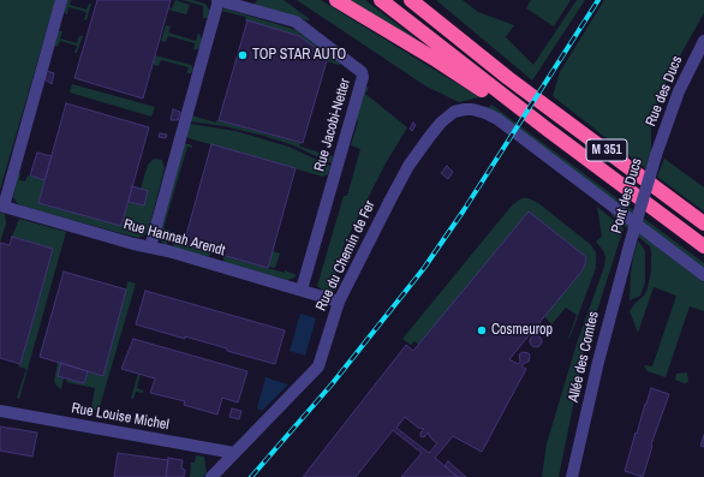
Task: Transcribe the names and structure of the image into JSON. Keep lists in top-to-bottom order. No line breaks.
{"streets":{"highway":["M 351"],"street":["Rue des Ducs","Rue Jacobi-Netter","Pont des Ducs","Rue Hannah Arendt","Rue du Chemin de Fer","Allée des Comtes","Rue Louise Michel"]},"crossings":[["Rue des Ducs","Pont des Ducs"],["Rue Jacobi-Netter","Rue Hannah Arendt"],["Pont des Ducs","Allée des Comtes"],["Rue Hannah Arendt","Rue du Chemin de Fer"],["Rue du Chemin de Fer","Rue Louise Michel"]],"places":["TOP STAR AUTO","Cosmeurop"]}
